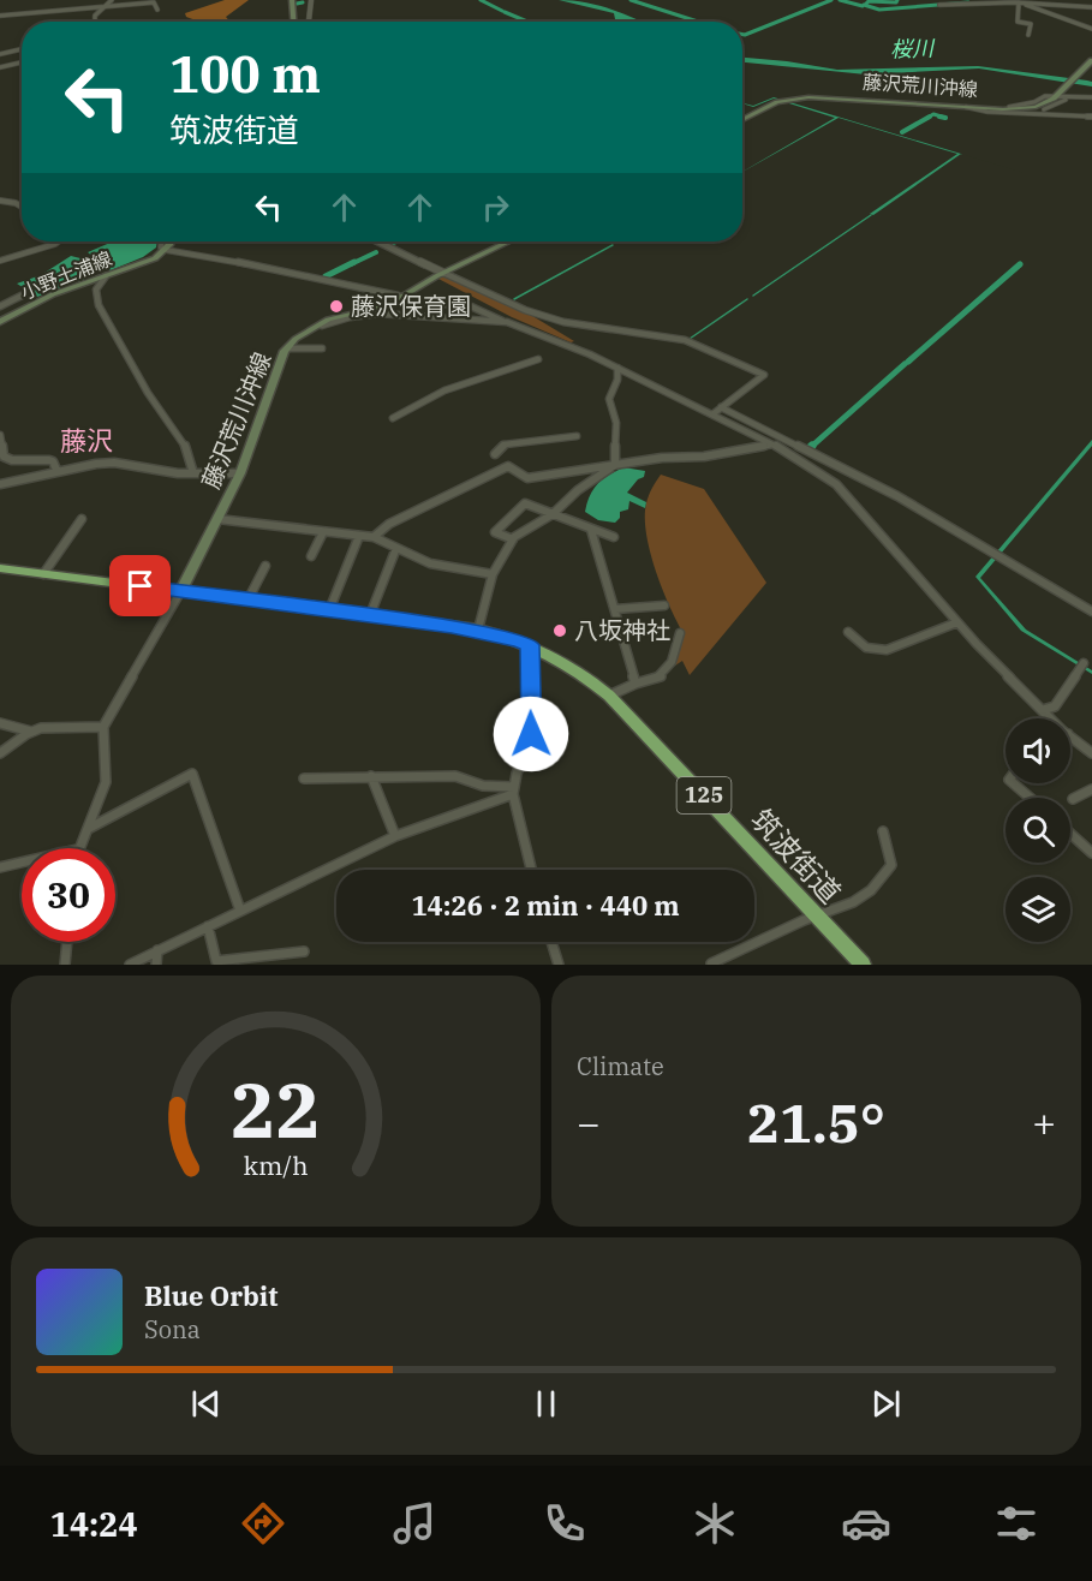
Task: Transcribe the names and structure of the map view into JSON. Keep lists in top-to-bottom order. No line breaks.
{"streets":{"highway":["125","筑波街道"],"main road":["藤沢荒川沖線","小野土浦線"]},"crossings":[["藤沢荒川沖線","筑波街道"]],"districts":["藤沢"],"water":["桜川"],"places":["藤沢保育園","八坂神社"],"page":{"turn":["100 m","筑波街道"],"limit":"30","trip":"14:26 · 2 min · 440 m","tile":"Climate","heat":["−","21.5°","+"],"song":["Blue Orbit","Sona"],"tabs":"14:24","gauge":["22","km/h"]}}
